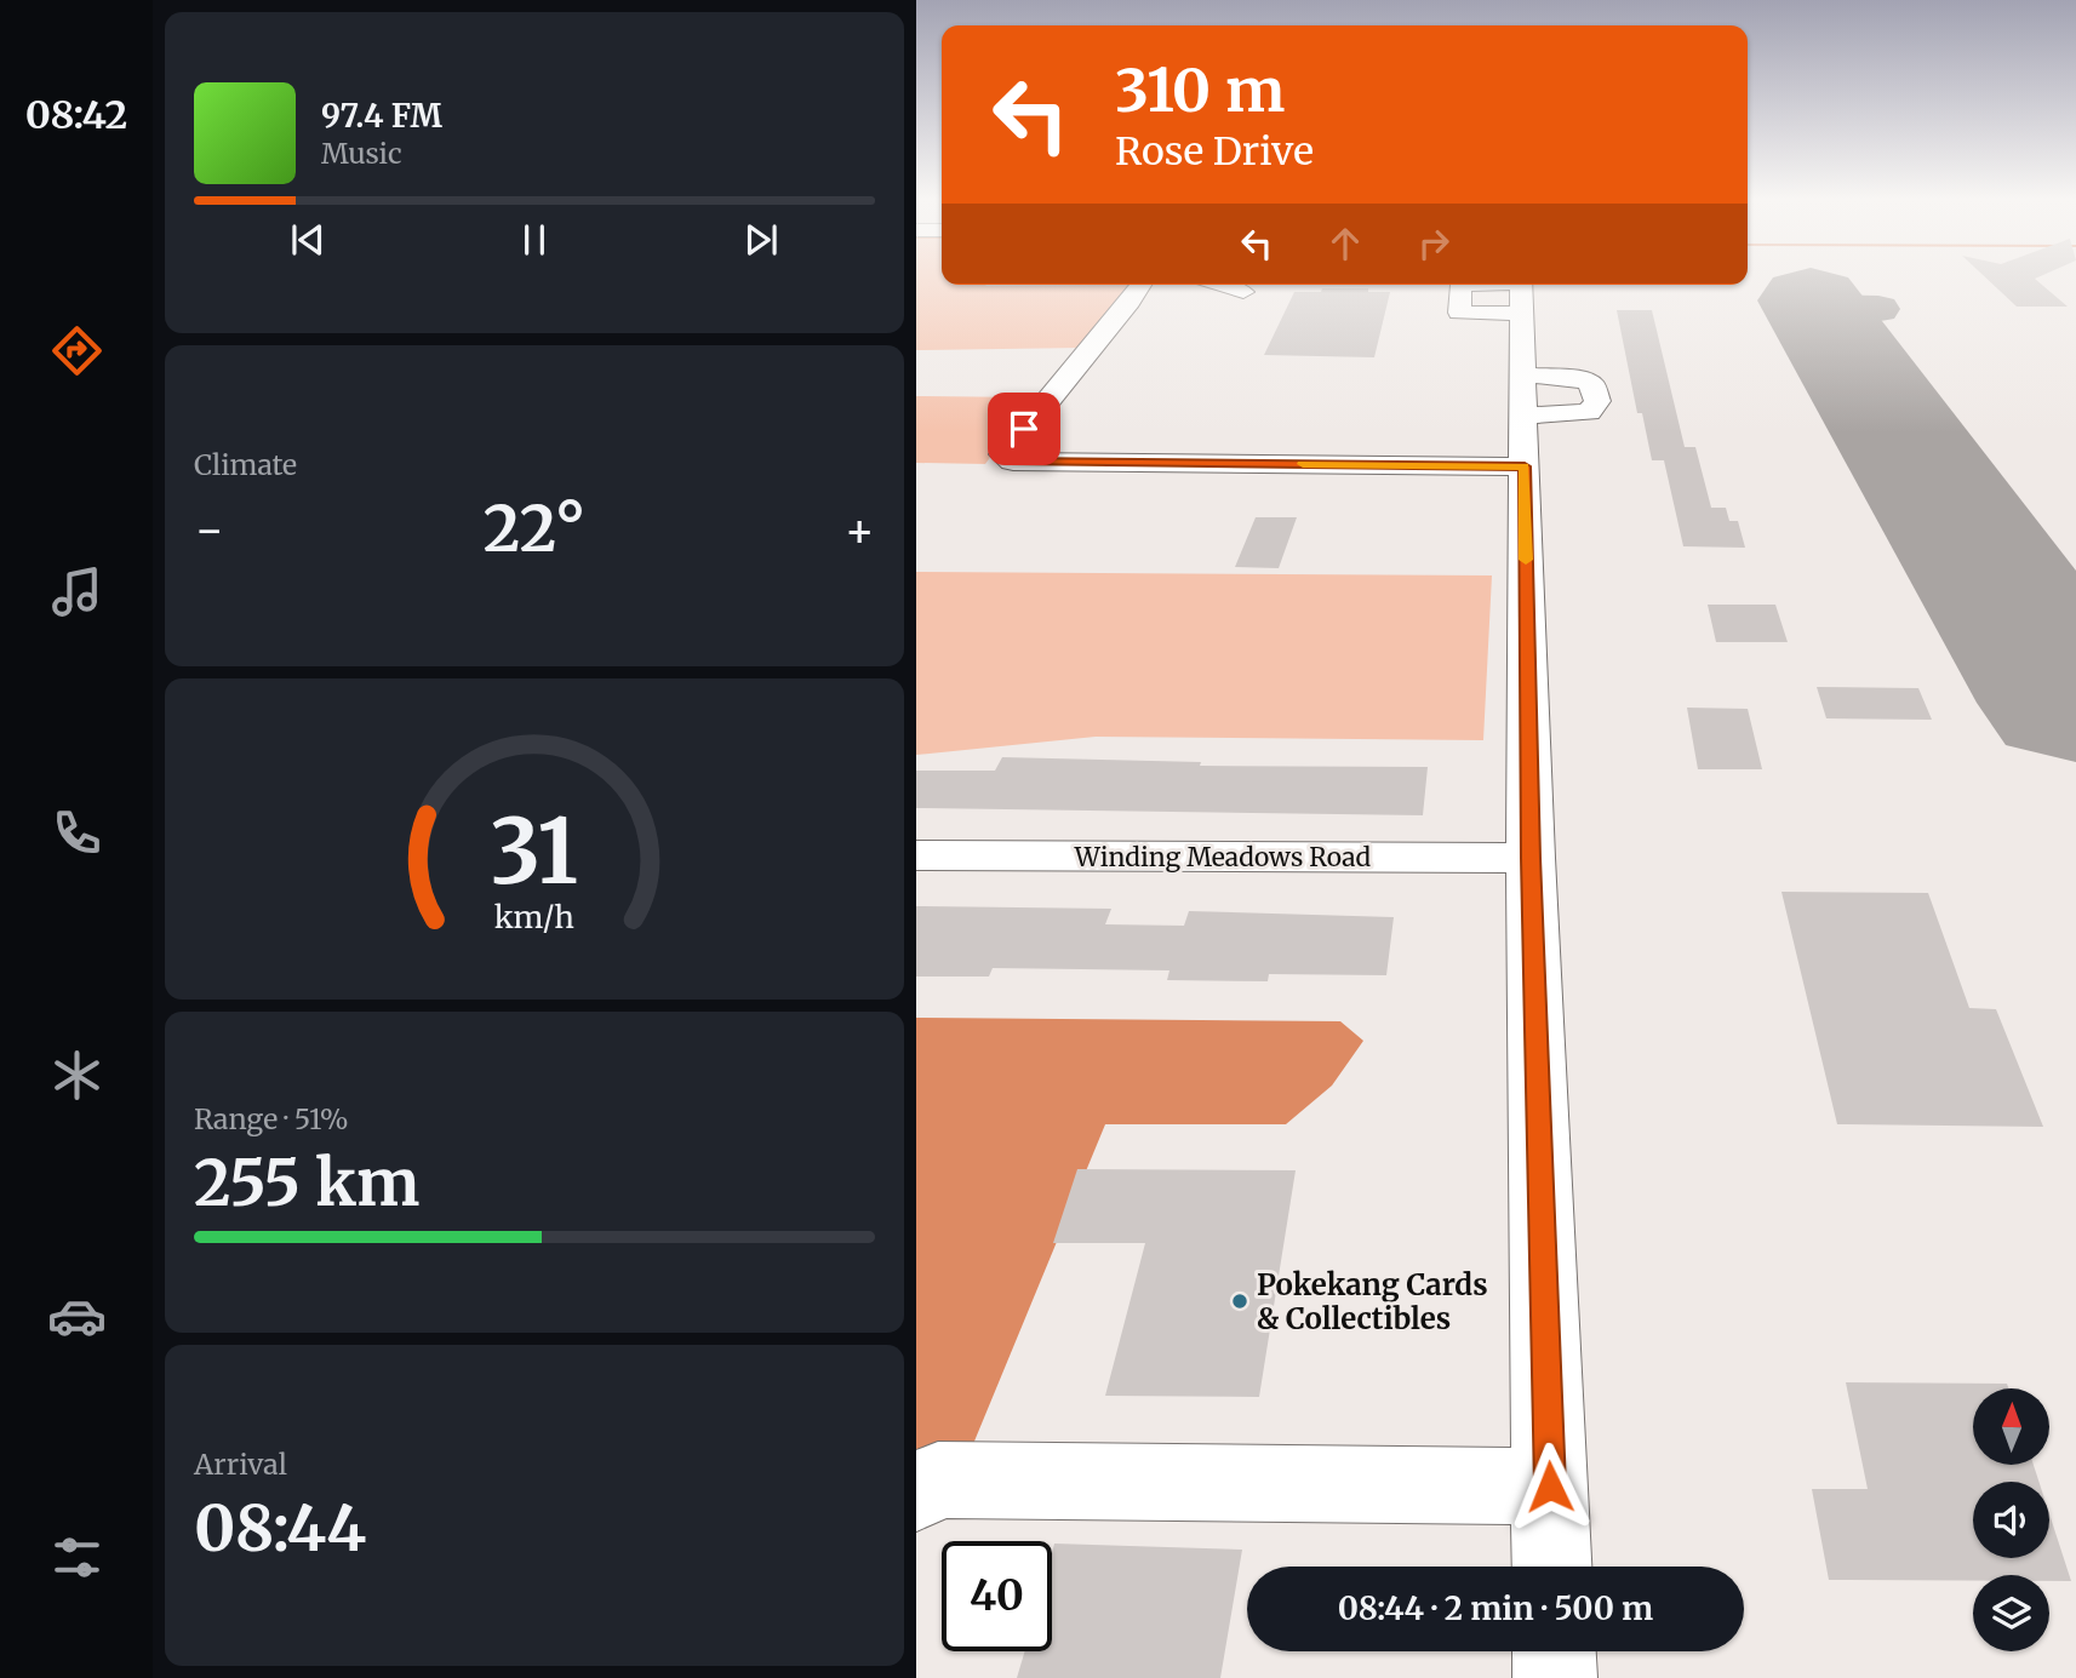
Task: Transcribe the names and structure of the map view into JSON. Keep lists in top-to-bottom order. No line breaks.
{"streets":{"street":["Winding Meadows Road"]},"places":["Pokekang Cards & Collectibles"],"north":"top","page":{"tabs":"08:42","turn":["310 m","Rose Drive"],"song":["97.4 FM","Music"],"tile":["Climate",["Range · 51%","255 km"],["Arrival","08:44"]],"heat":["−","22°","+"],"limit":"40","trip":"08:44 · 2 min · 500 m","gauge":["31","km/h"]}}
